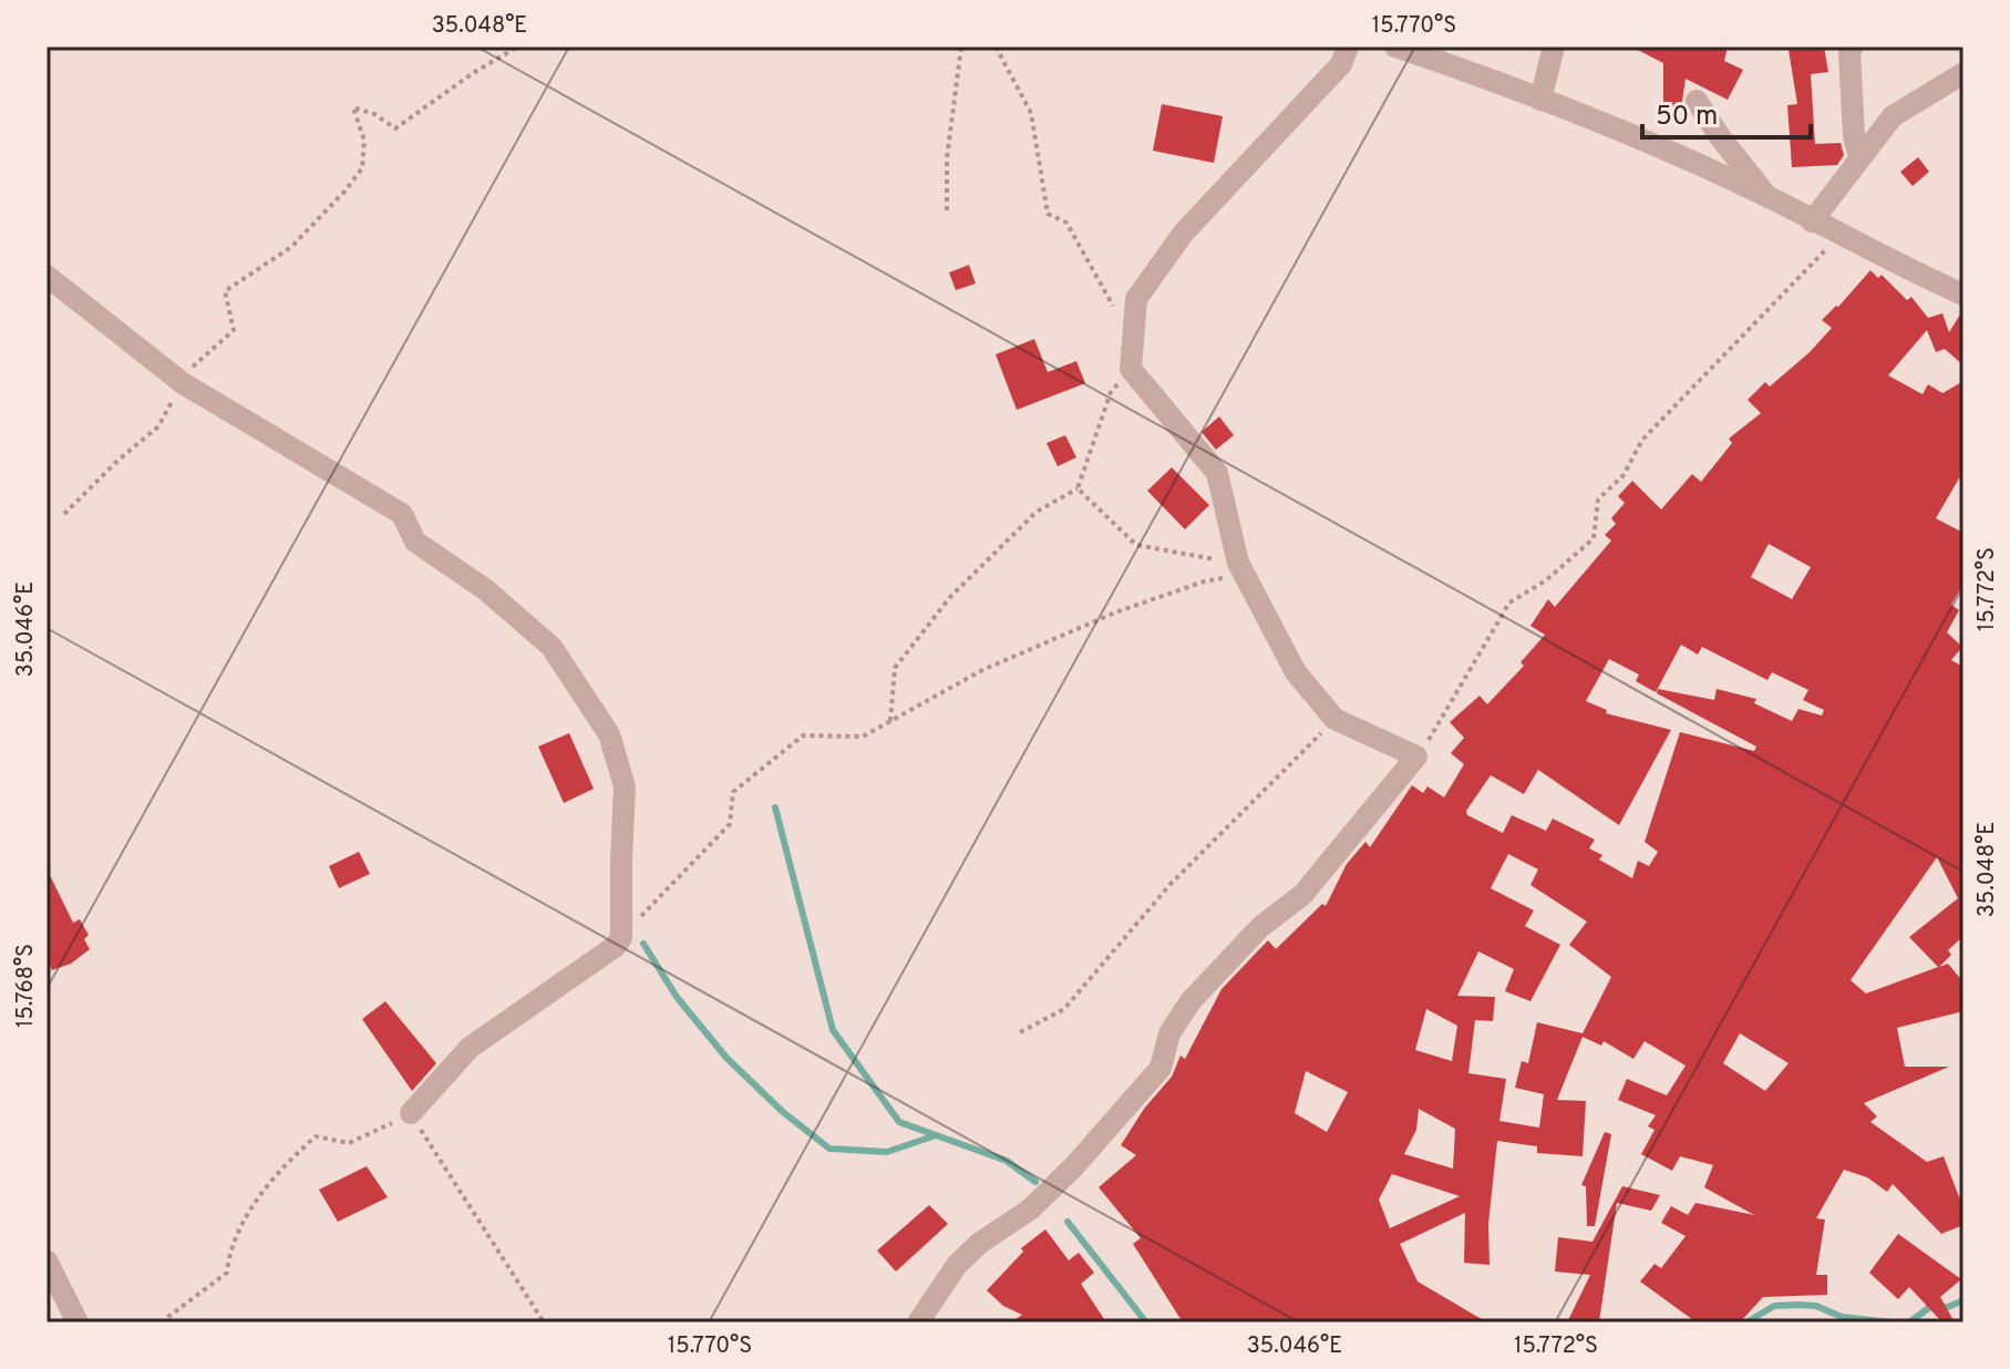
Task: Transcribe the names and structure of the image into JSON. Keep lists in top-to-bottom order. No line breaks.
{"scale_bar":"50 m","coordinates":["35.048°E","15.770°S","15.772°S","35.046°E","15.768°S"]}
